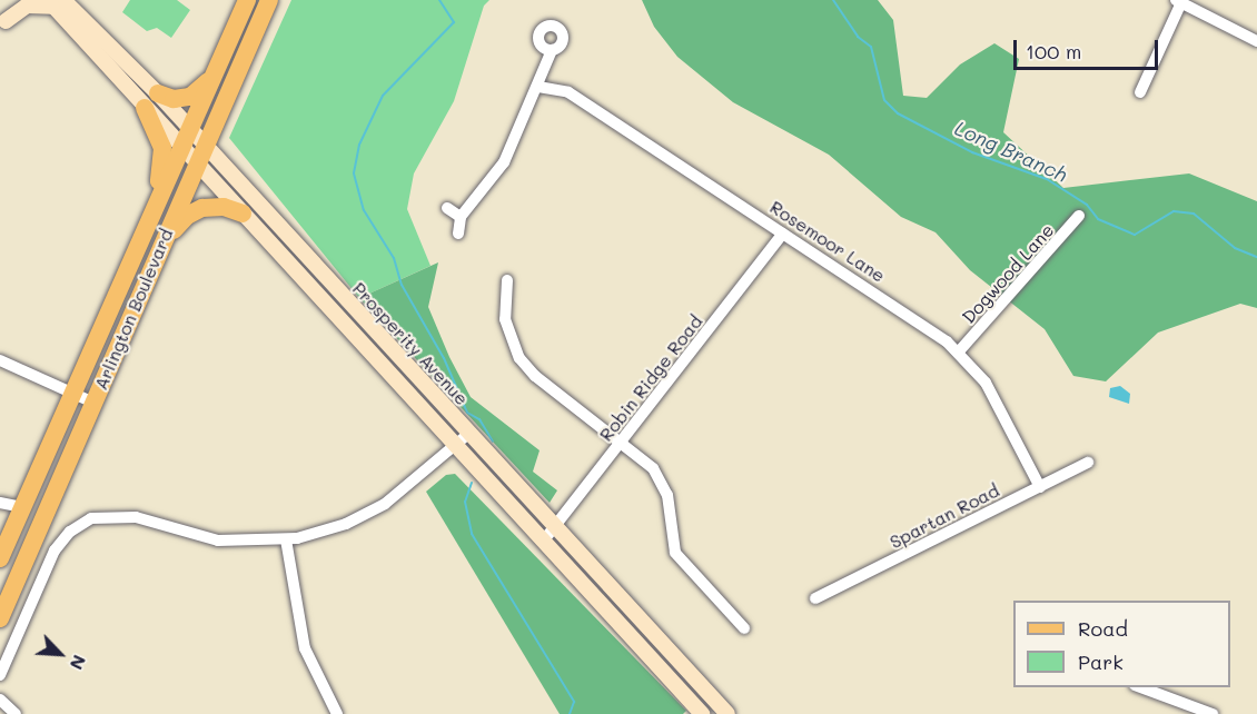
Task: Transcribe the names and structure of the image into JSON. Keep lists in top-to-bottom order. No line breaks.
{"streets":{"main road":["Arlington Boulevard","Prosperity Avenue"],"street":["Rosemoor Lane","Dogwood Lane","Robin Ridge Road","Spartan Road"]},"crossings":[["Rosemoor Lane","Dogwood Lane"],["Rosemoor Lane","Robin Ridge Road"],["Rosemoor Lane","Spartan Road"],["Arlington Boulevard","Prosperity Avenue"],["Prosperity Avenue","Robin Ridge Road"]],"water":["Long Branch"],"legend":["Road","Park"],"scale_bar":"100 m","north":"bottom right"}
